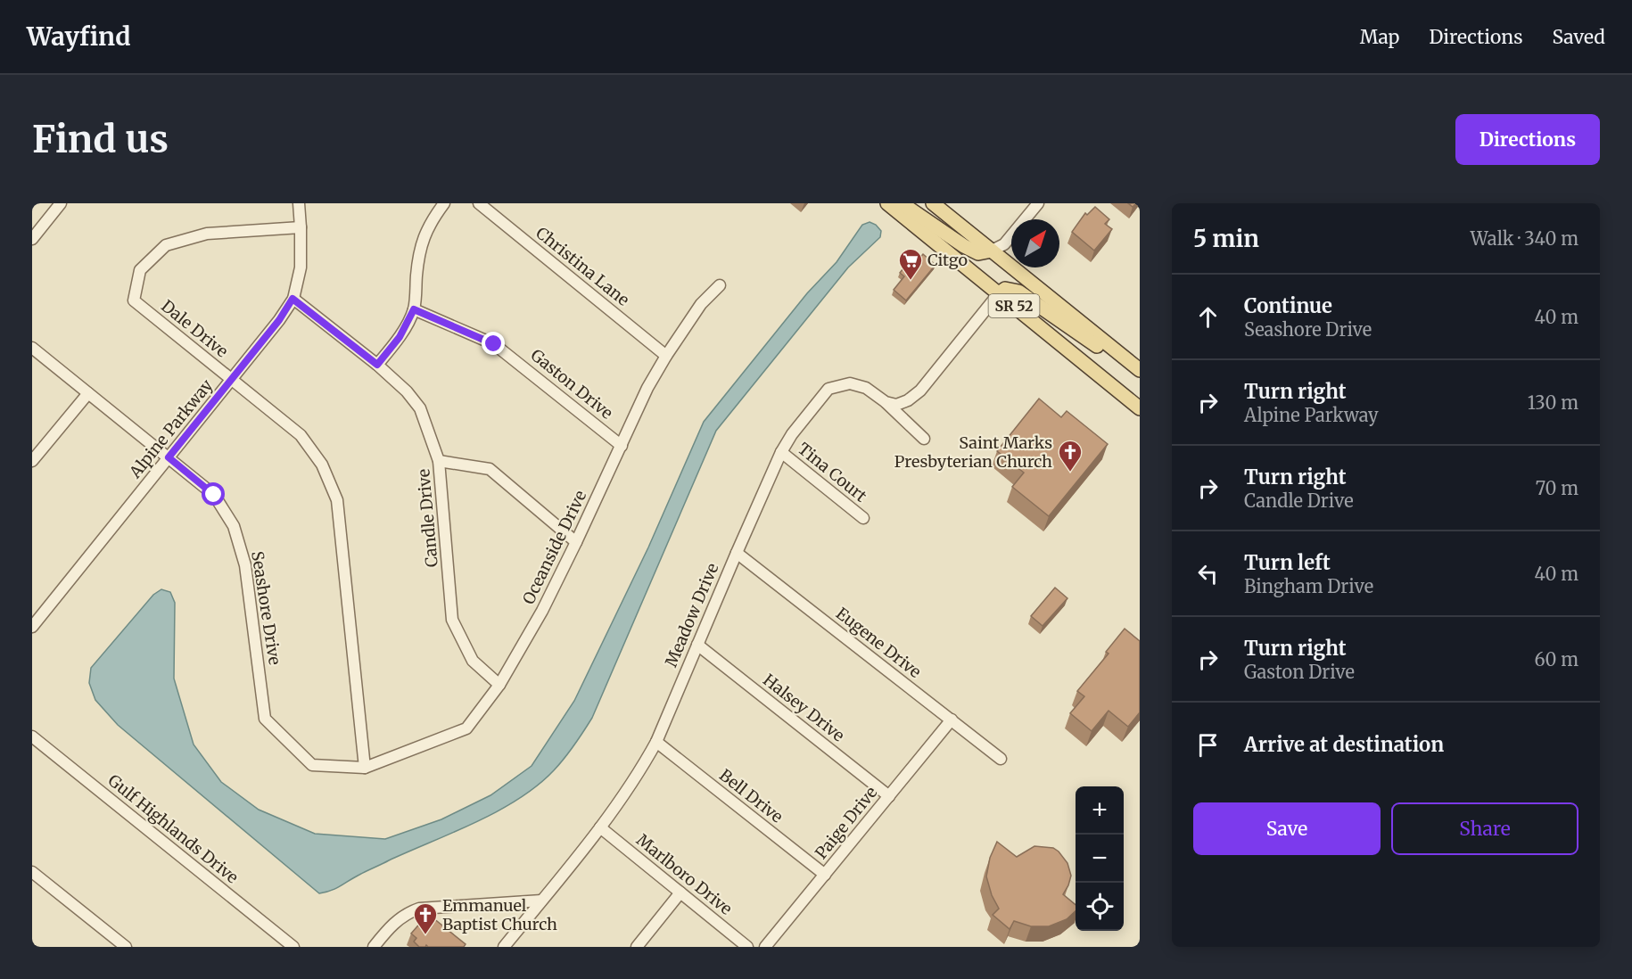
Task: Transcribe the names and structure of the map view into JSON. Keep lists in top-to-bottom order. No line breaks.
{"streets":{"main road":["SR 52"],"street":["Christina Lane","Dale Drive","Gaston Drive","Alpine Parkway","Tina Court","Candle Drive","Oceanside Drive","Seashore Drive","Meadow Drive","Eugene Drive","Halsey Drive","Bell Drive","Paige Drive","Gulf Highlands Drive","Marlboro Drive"]},"crossings":[["Christina Lane","Oceanside Drive"],["Dale Drive","Alpine Parkway"],["Dale Drive","Oceanside Drive"],["Dale Drive","Seashore Drive"],["Gaston Drive","Oceanside Drive"],["Alpine Parkway","Candle Drive"],["Alpine Parkway","Seashore Drive"],["Tina Court","Meadow Drive"],["Candle Drive","Oceanside Drive"],["Oceanside Drive","Seashore Drive"],["Meadow Drive","Eugene Drive"],["Meadow Drive","Halsey Drive"],["Meadow Drive","Bell Drive"],["Meadow Drive","Marlboro Drive"],["Eugene Drive","Paige Drive"],["Halsey Drive","Paige Drive"],["Bell Drive","Paige Drive"]],"places":{"supermarket":["Citgo"],"church":["Saint Marks Presbyterian Church","Emmanuel Baptist Church"]},"north":"top right","page":{"header":"Wayfind","nav":["Map","Directions","Saved"],"buttons":["Directions",["Save","Share"]],"title":"Find us","heading":["5 min","Walk · 340 m"],"list":[["Continue","Seashore Drive","40 m"],["Turn right","Alpine Parkway","130 m"],["Turn right","Candle Drive","70 m"],["Turn left","Bingham Drive","40 m"],["Turn right","Gaston Drive","60 m"],"Arrive at destination"],"map_buttons":["+","−"]}}
